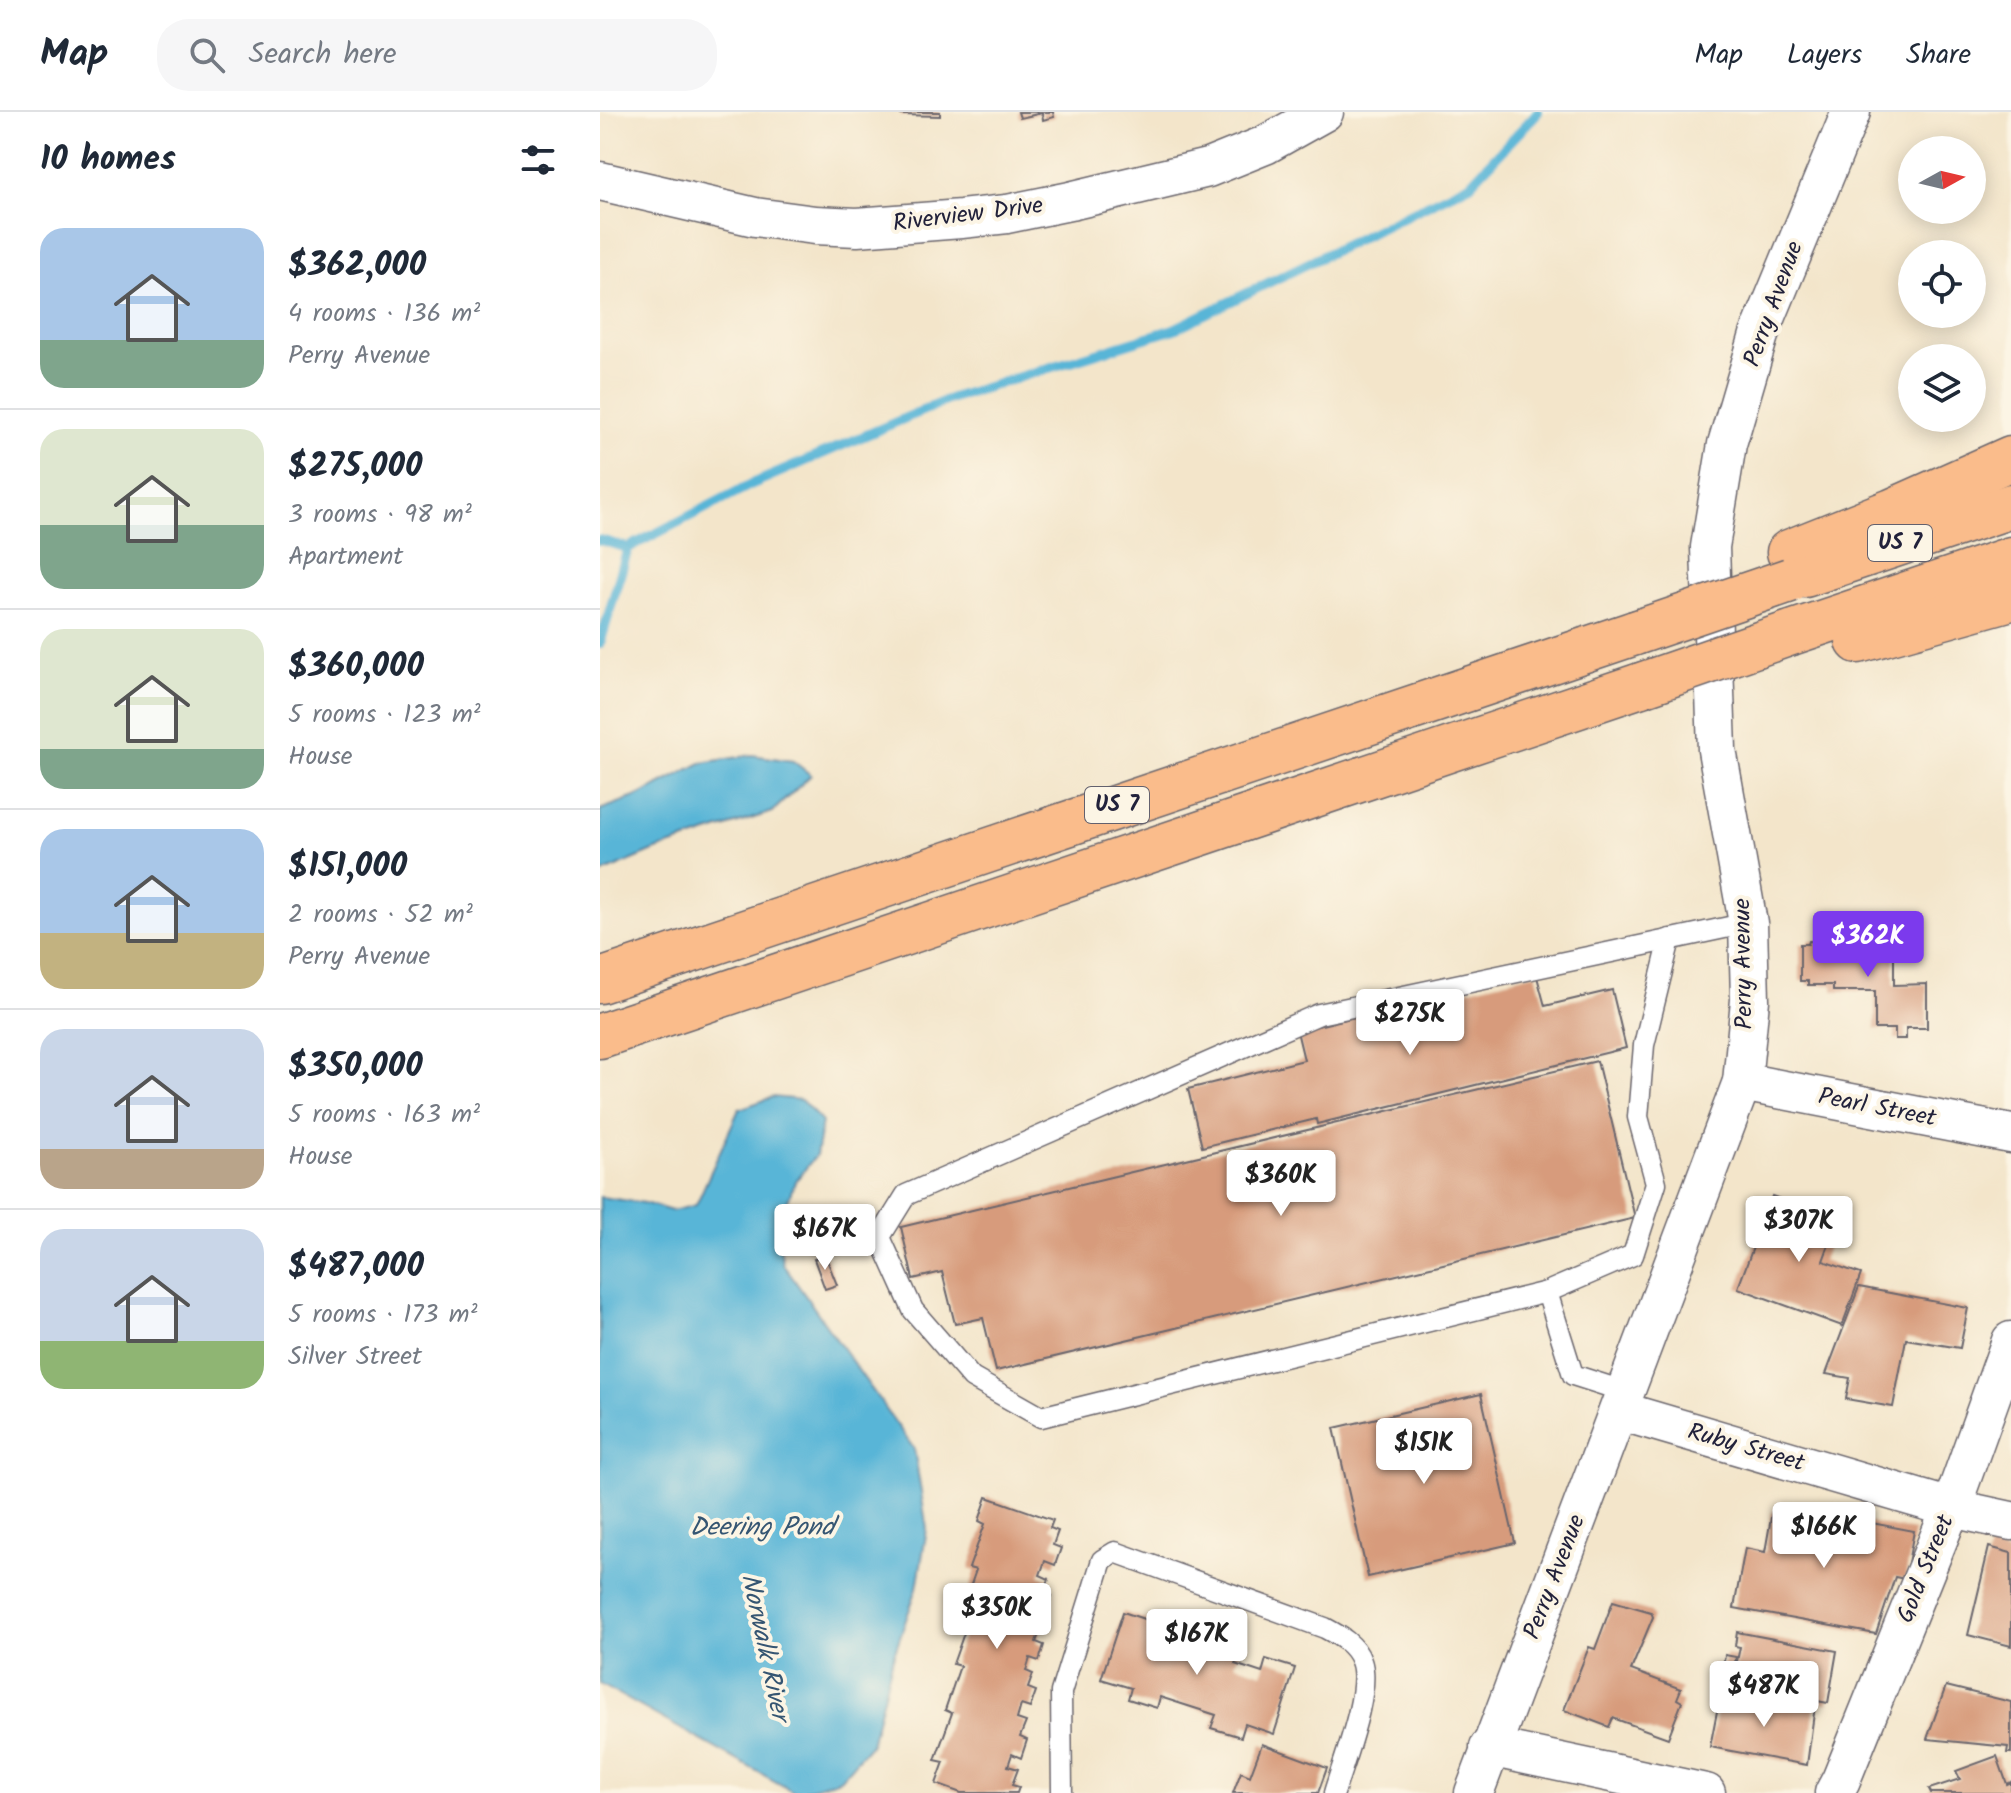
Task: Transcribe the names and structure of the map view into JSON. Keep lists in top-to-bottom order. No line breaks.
{"streets":{"highway":["US 7"],"street":["Riverview Drive","Perry Avenue","Pearl Street","Ruby Street","Gold Street"]},"crossings":[["Perry Avenue","Pearl Street"],["Perry Avenue","Ruby Street"],["Ruby Street","Gold Street"]],"water":["Deering Pond","Norwalk River"],"north":"right","page":{"header":"Map","search":"Search here","nav":["Map","Layers","Share"],"heading":"10 homes","list":[{"name":"$362,000","note":"4 rooms · 136 m² · Perry Avenue"},{"name":"$275,000","note":"3 rooms · 98 m² · Apartment"},{"name":"$360,000","note":"5 rooms · 123 m² · House"},{"name":"$151,000","note":"2 rooms · 52 m² · Perry Avenue"},{"name":"$350,000","note":"5 rooms · 163 m² · House"},{"name":"$487,000","note":"5 rooms · 173 m² · Silver Street"}],"price":["$362K","$275K","$360K","$307K","$167K","$151K","$166K","$350K","$167K","$487K"]}}
